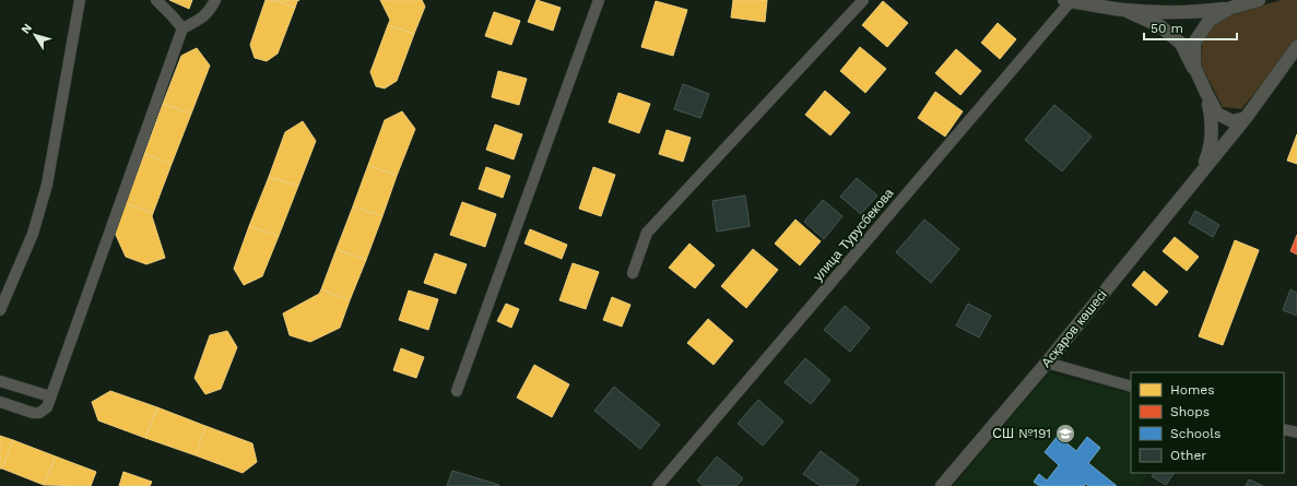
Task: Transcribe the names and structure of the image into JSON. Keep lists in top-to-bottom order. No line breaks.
{"streets":{"street":["улица Турусбекова","Асқаров көшесі"]},"places":{"school or university":["СШ №191"]},"legend":["Homes","Shops","Schools","Other"],"scale_bar":"50 m","north":"top left"}
